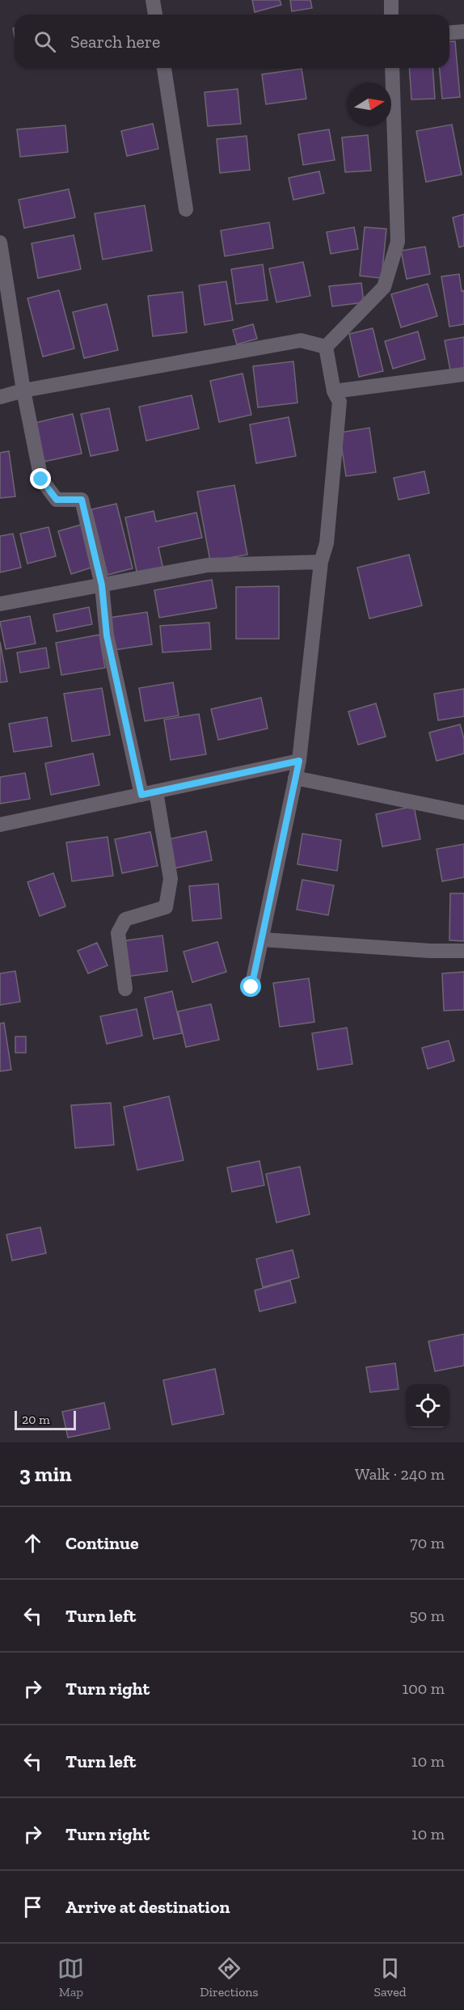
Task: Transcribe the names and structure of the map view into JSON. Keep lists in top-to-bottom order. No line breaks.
{"scale_bar":"20 m","north":"right","page":{"search":"Search here","scale":"20 m","heading":["3 min","Walk · 240 m"],"list":[["Continue","70 m"],["Turn left","50 m"],["Turn right","100 m"],["Turn left","10 m"],["Turn right","10 m"],"Arrive at destination"],"nav":["Map","Directions","Saved"]}}
